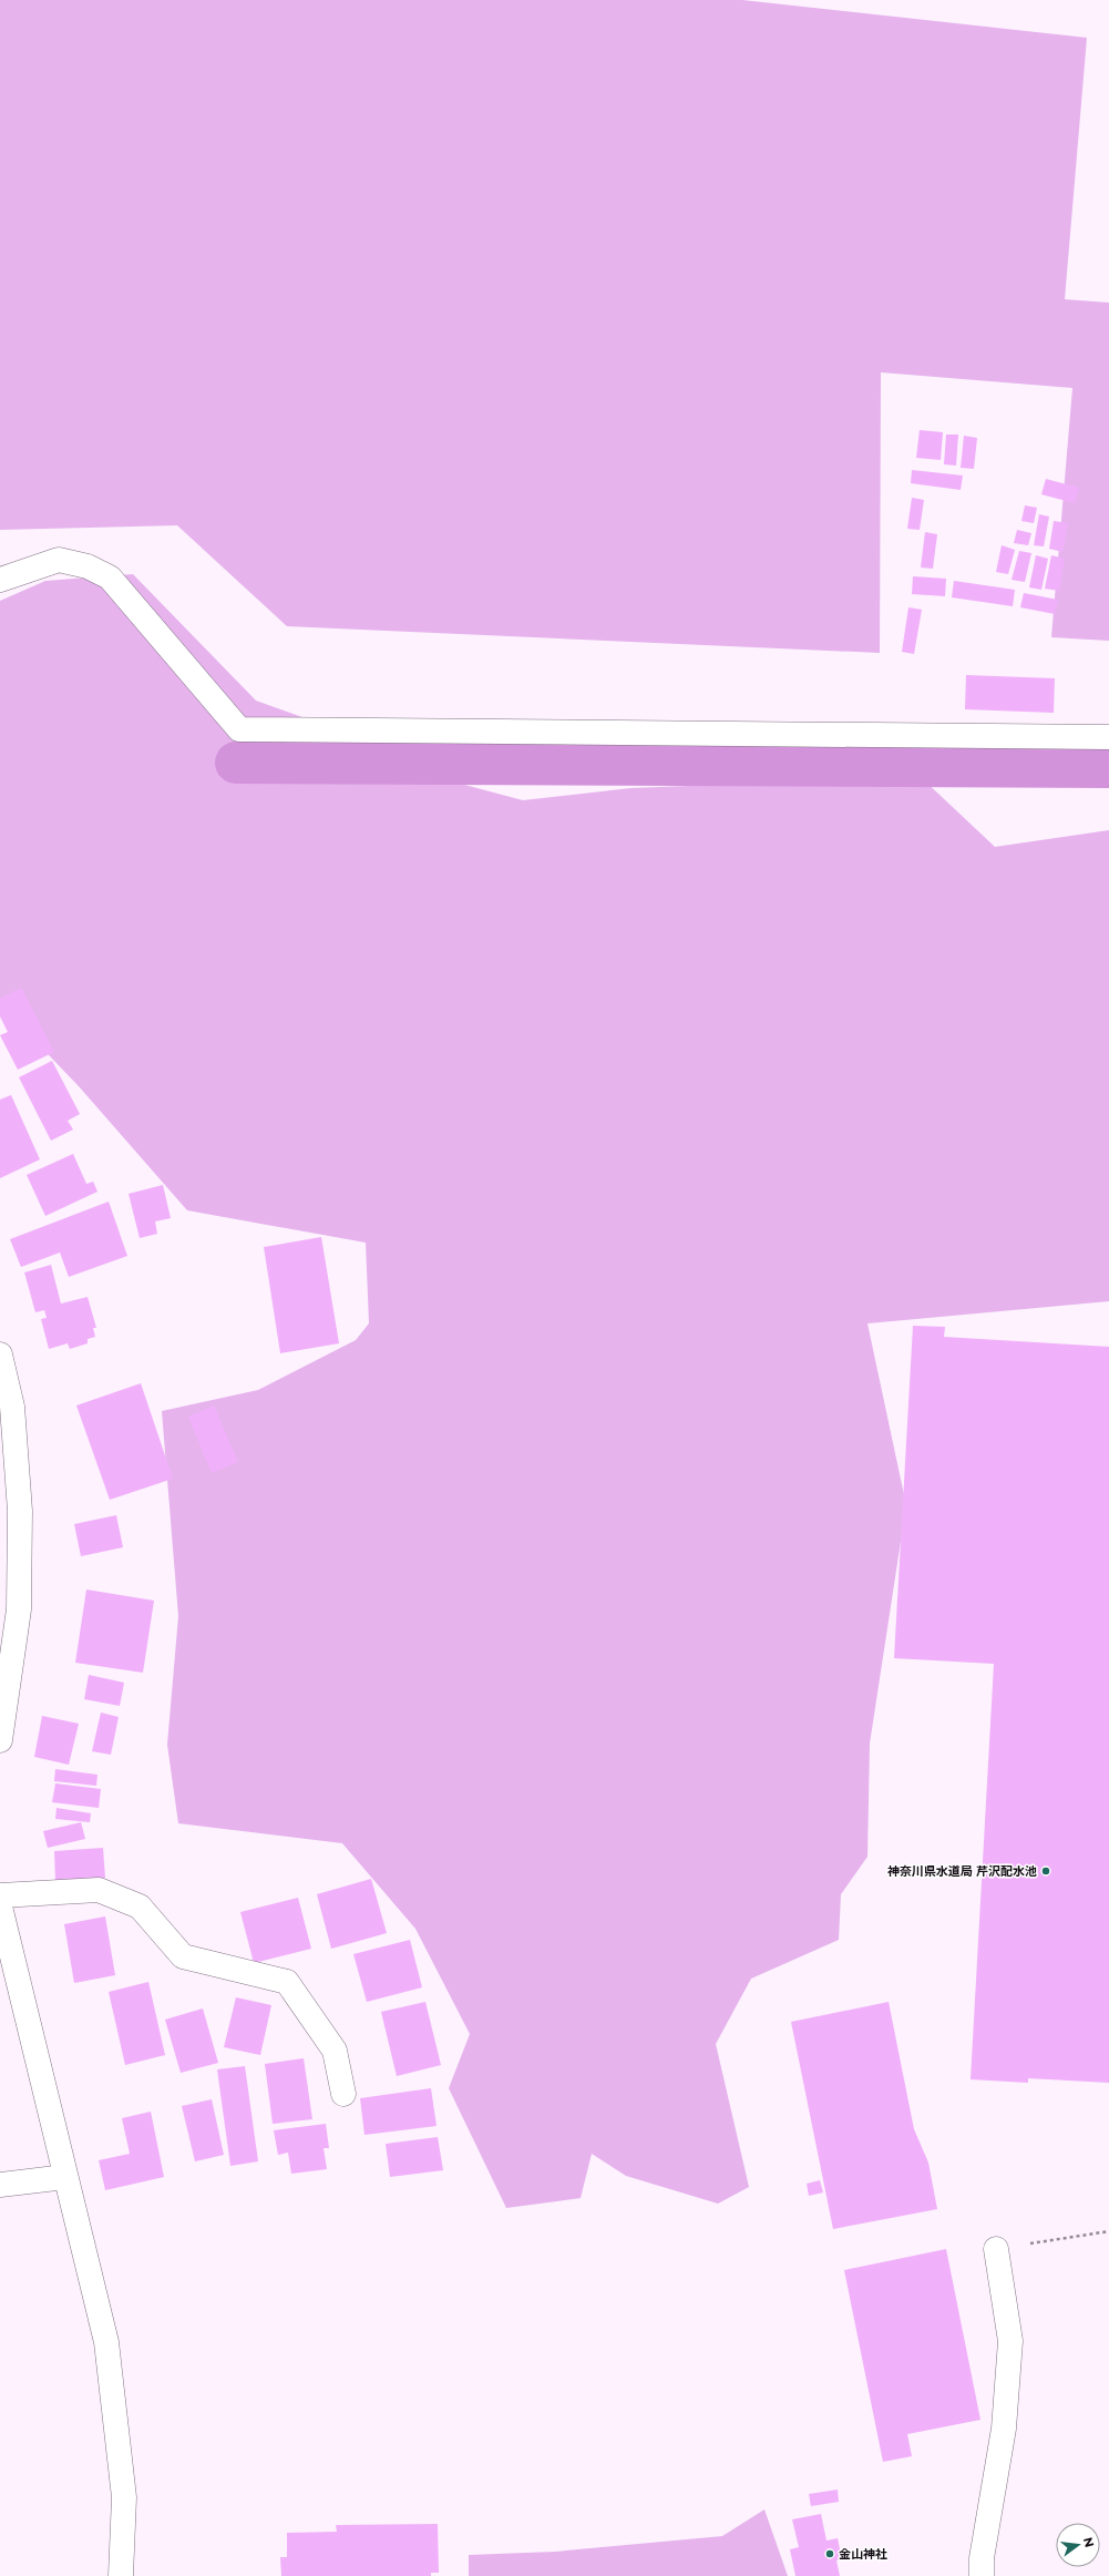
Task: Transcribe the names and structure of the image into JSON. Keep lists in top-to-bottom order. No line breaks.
{"places":["神奈川県水道局 芹沢配水池","金山神社"],"north":"right"}
